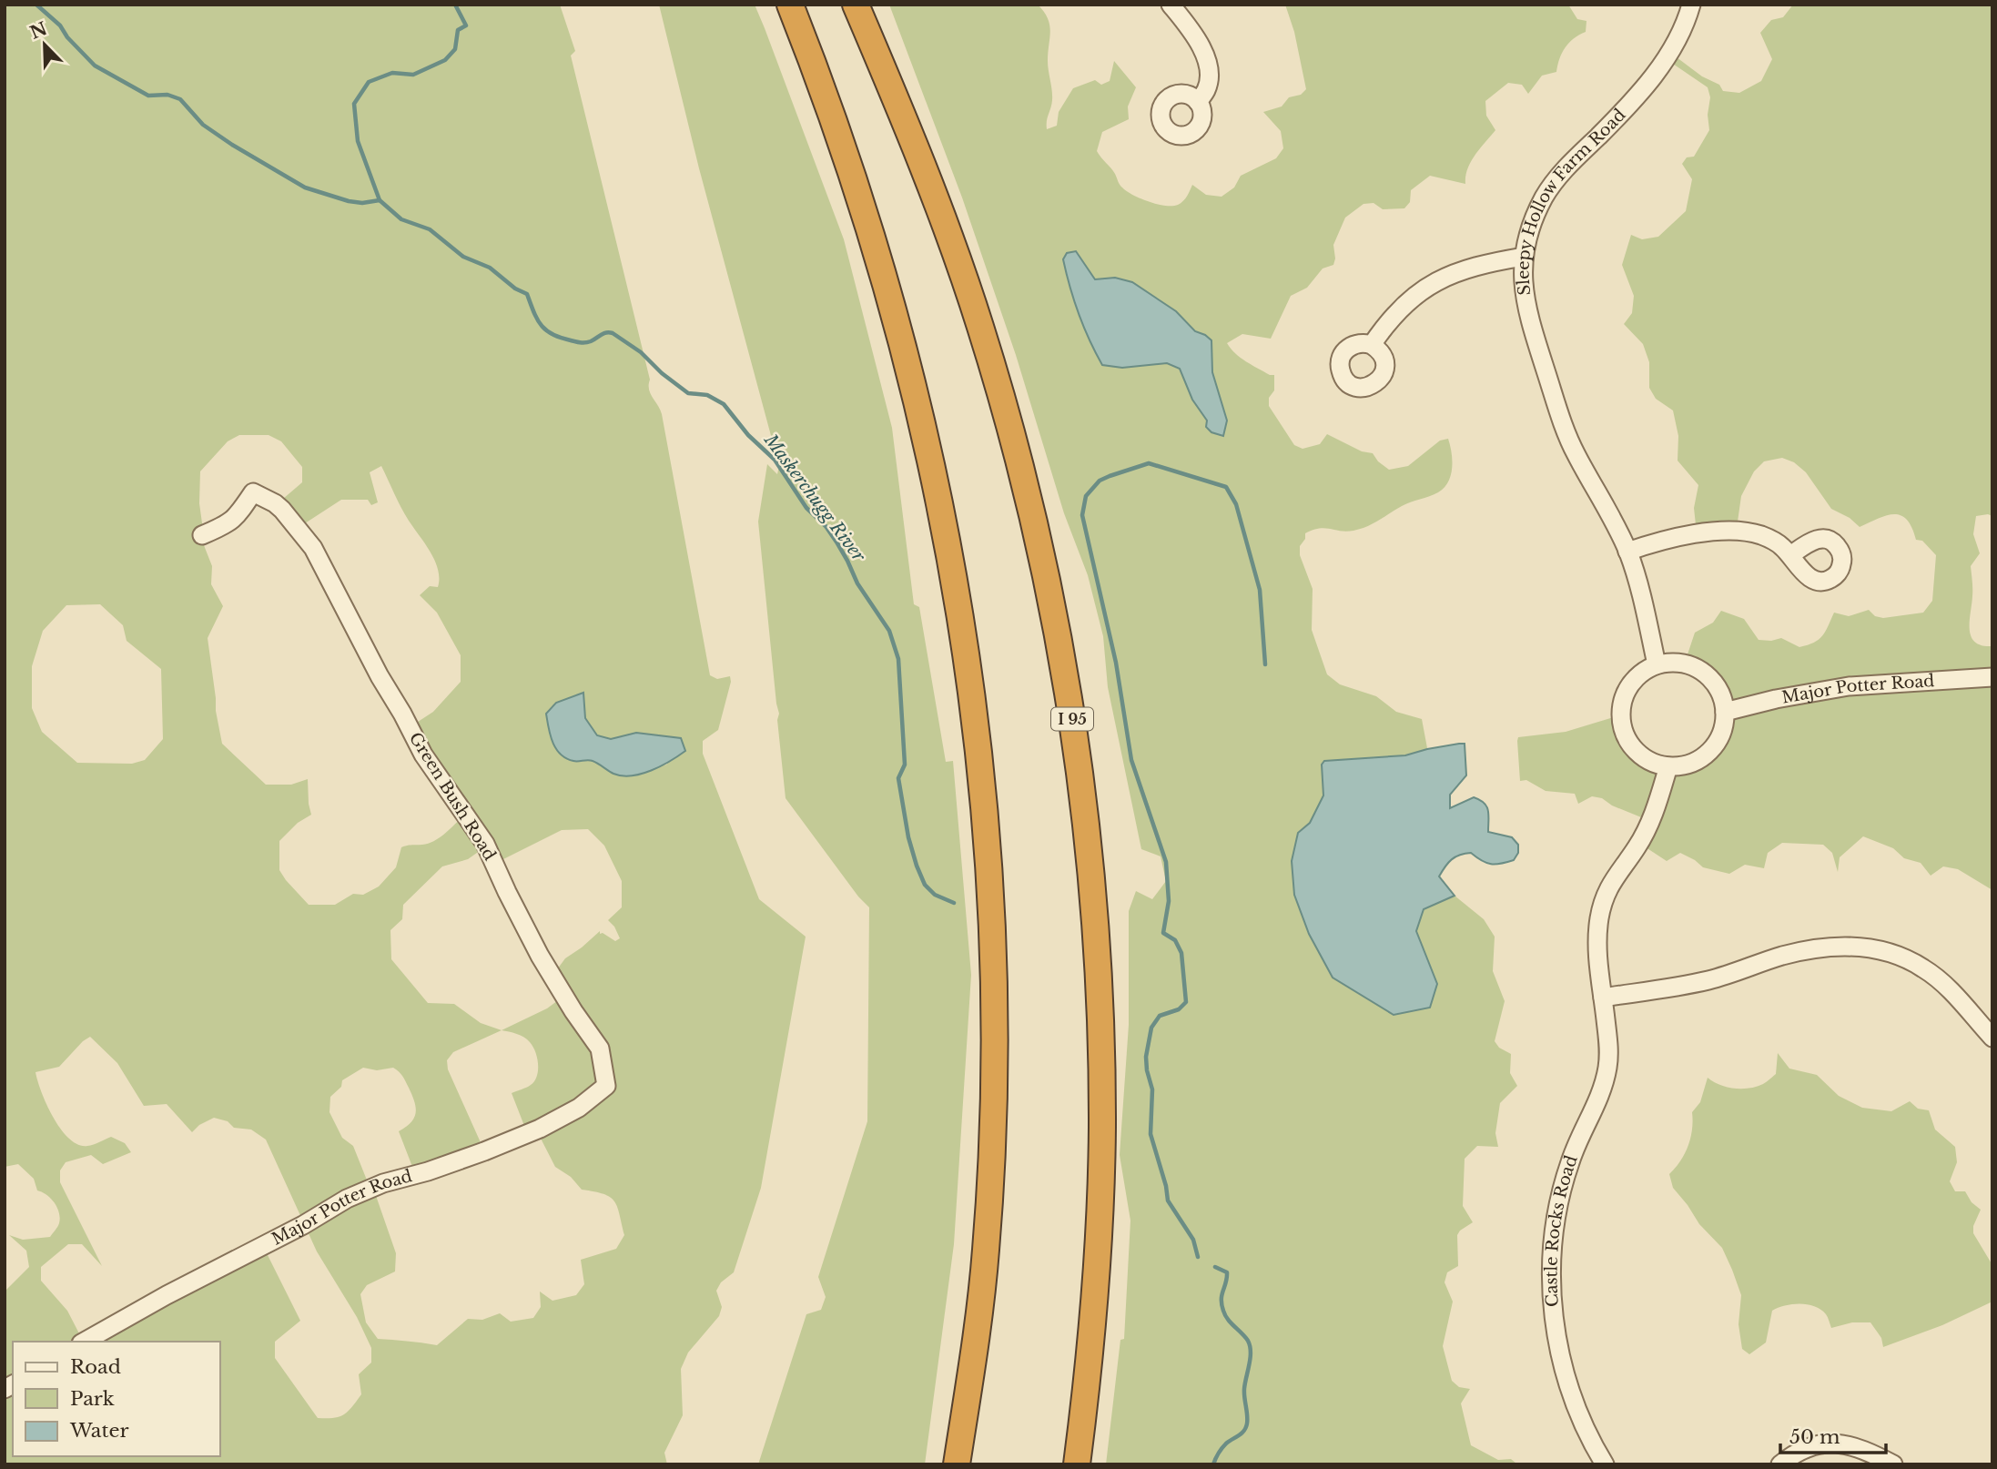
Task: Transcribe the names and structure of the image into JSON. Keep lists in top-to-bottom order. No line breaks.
{"streets":{"highway":["I 95"],"street":["Sleepy Hollow Farm Road","Major Potter Road","Green Bush Road","Castle Rocks Road"]},"crossings":[["Sleepy Hollow Farm Road","Major Potter Road"],["Sleepy Hollow Farm Road","Castle Rocks Road"],["Major Potter Road","Green Bush Road"],["Major Potter Road","Castle Rocks Road"]],"water":["Maskerchugg River"],"legend":["Road","Park","Water"],"scale_bar":"50 m","north":"top left"}
